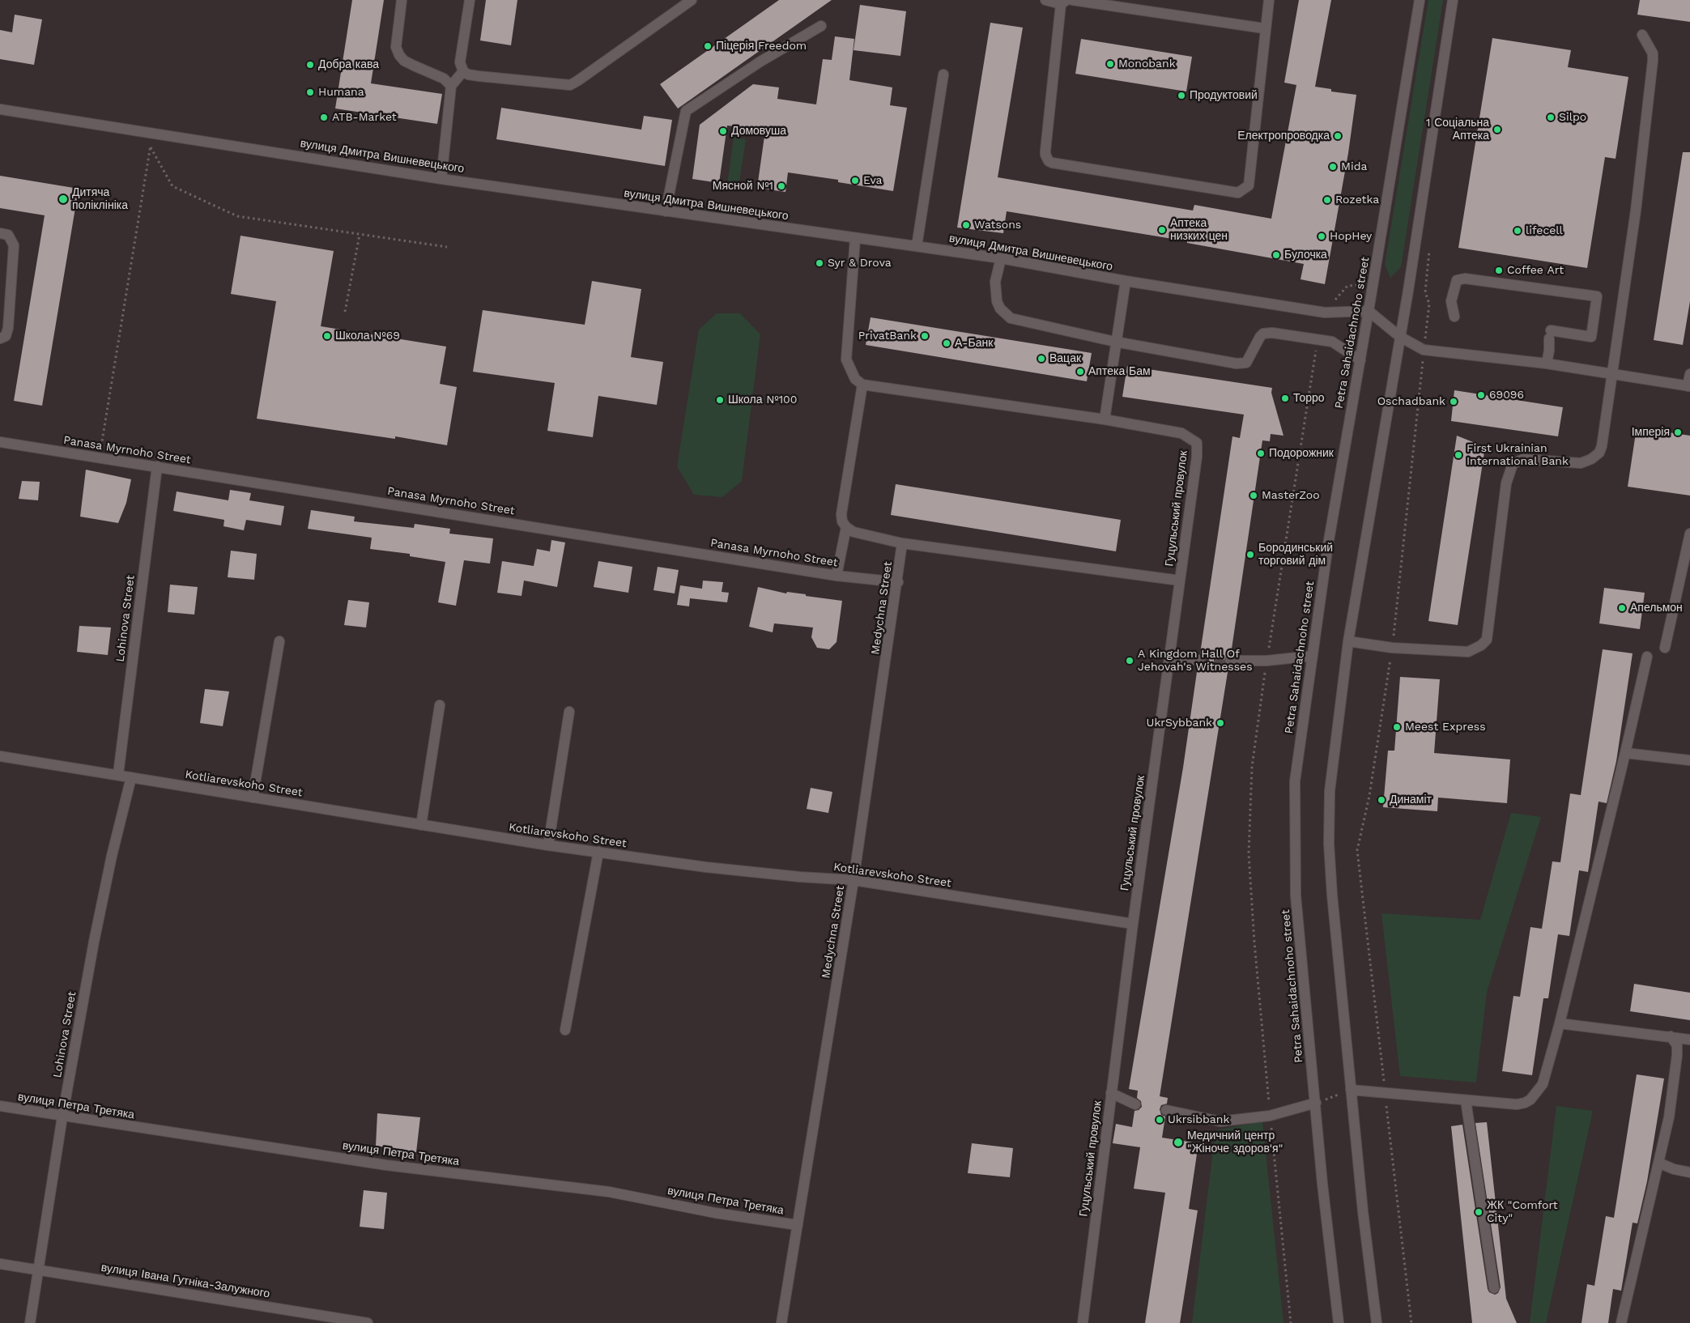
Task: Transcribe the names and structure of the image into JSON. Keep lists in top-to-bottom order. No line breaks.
{"streets":{"street":["вулиця Дмитра Вишневецького","Petra Sahaidachnoho street","Panasa Myrnoho Street","Гуцульський провулок","Medychna Street","Lohinova Street","Kotliarevskoho Street","вулиця Петра Третяка","вулиця Івана Гутніка-Залужного"]},"crossings":[["вулиця Дмитра Вишневецького","Petra Sahaidachnoho street"],["Panasa Myrnoho Street","Medychna Street"],["Panasa Myrnoho Street","Lohinova Street"],["Гуцульський провулок","Kotliarevskoho Street"],["Medychna Street","Kotliarevskoho Street"],["Medychna Street","вулиця Петра Третяка"],["Lohinova Street","Kotliarevskoho Street"],["Lohinova Street","вулиця Петра Третяка"],["Lohinova Street","вулиця Івана Гутніка-Залужного"]],"places":["Піцерія Freedom","Monobank","Добра кава","Humana","Продуктовий","ATB-Market","Silpo","1 Соціальна Аптека","Домовуша","Електропроводка","Mida","Eva","Мясной №1","Дитяча поліклініка","Rozetka","Watsons","Аптека низких цен","lifecell","HopHey","Булочка","Syr & Drova","Coffee Art","Школа №69","PrivatBank","А-Банк","Вацак","Аптека Бам","69096","Торро","Школа №100","Oschadbank","Імперія","Подорожник","First Ukrainian International Bank","MasterZoo","Бородинський торговий дім","Апельмон","A Kingdom Hall Of Jehovah's Witnesses","UkrSybbank","Meest Express","Динаміт","Ukrsibbank","Медичний центр \"Жіноче здоров'я\"","ЖК \"Comfort City\""]}
